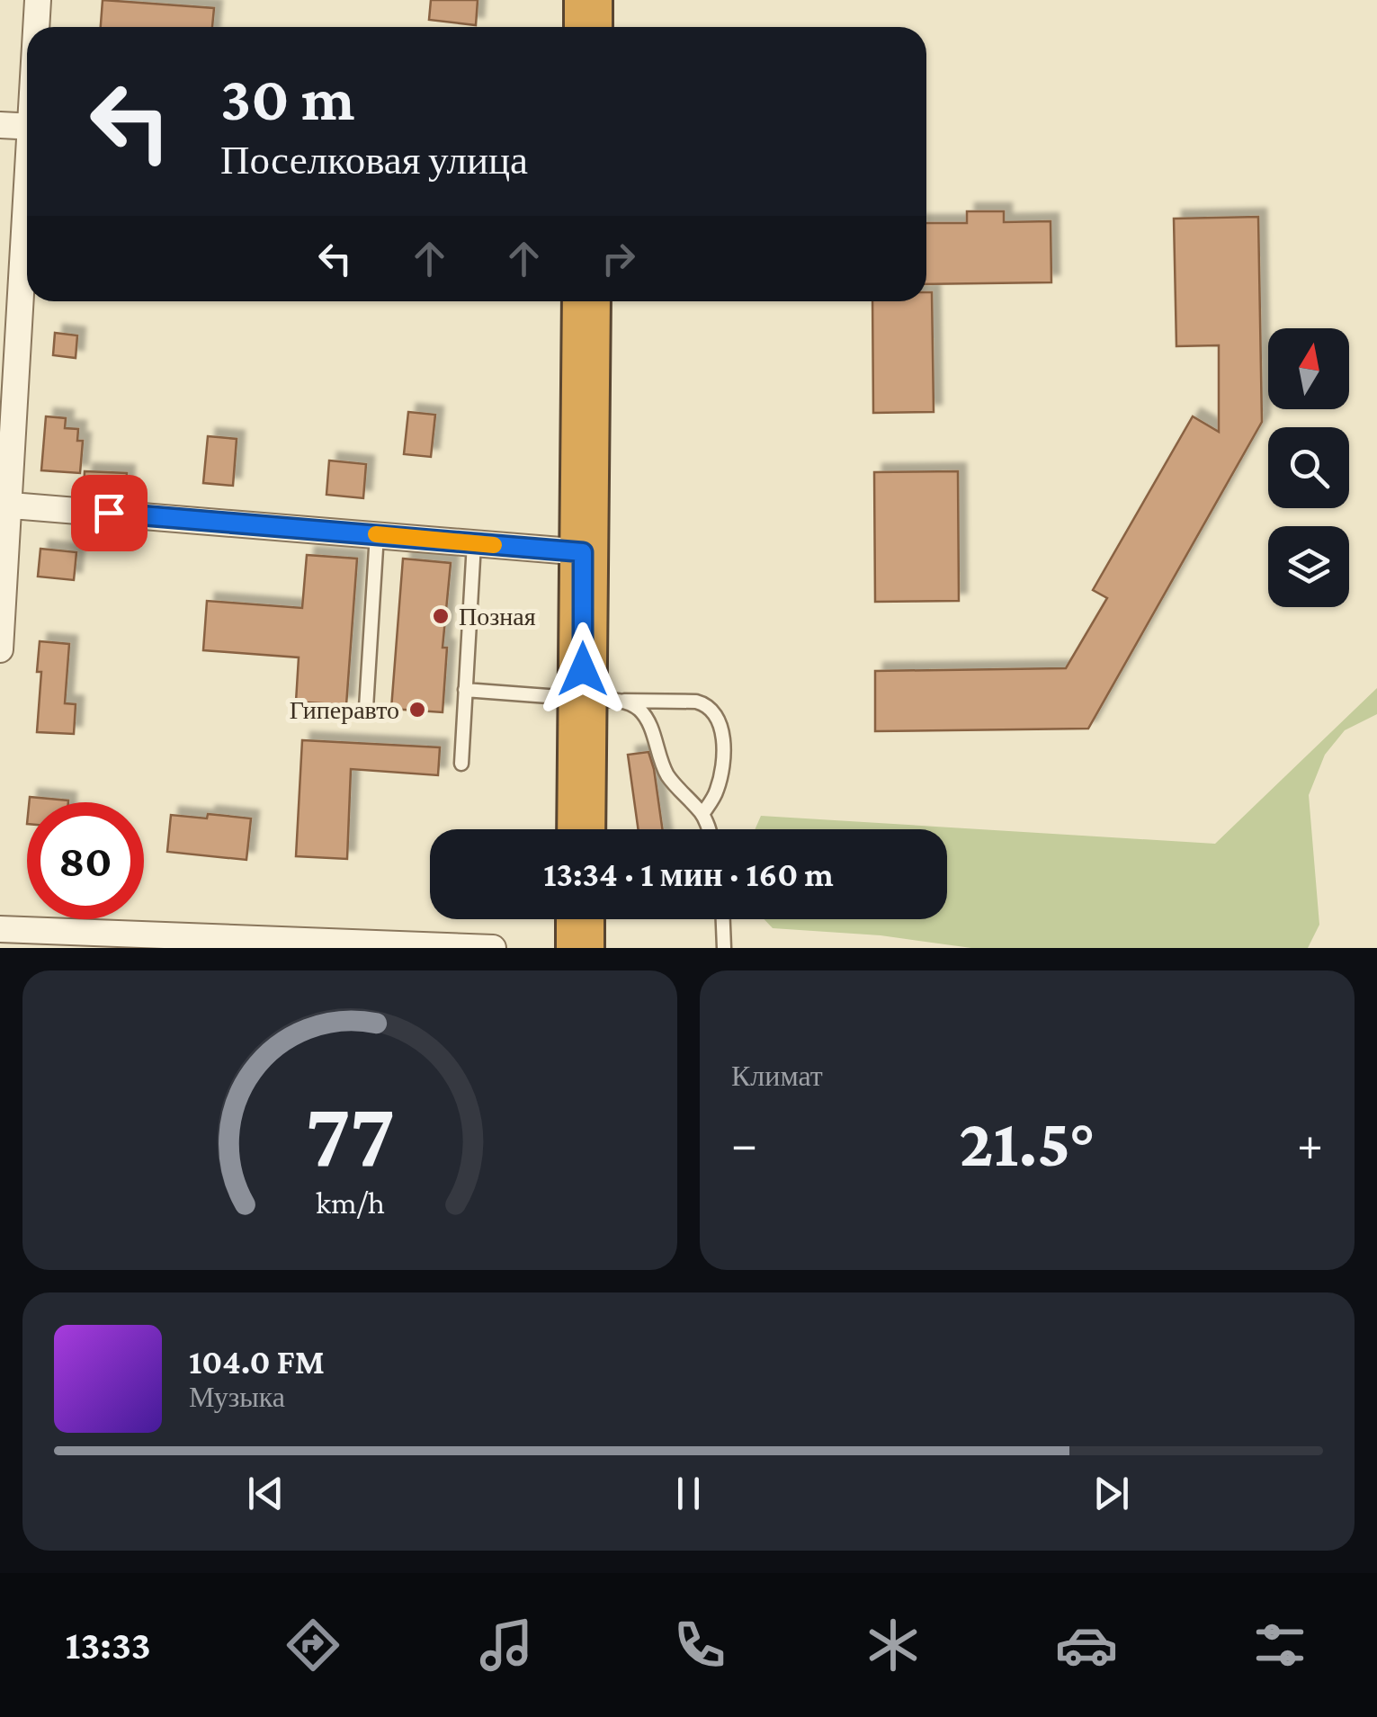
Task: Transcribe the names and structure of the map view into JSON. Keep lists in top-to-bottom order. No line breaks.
{"places":["Позная","Гиперавто"],"north":"top","page":{"turn":["30 m","Поселковая улица"],"limit":"80","trip":"13:34 · 1 мин · 160 m","tile":"Климат","heat":["−","21.5°","+"],"song":["104.0 FM","Музыка"],"tabs":"13:33","gauge":["77","km/h"]}}
